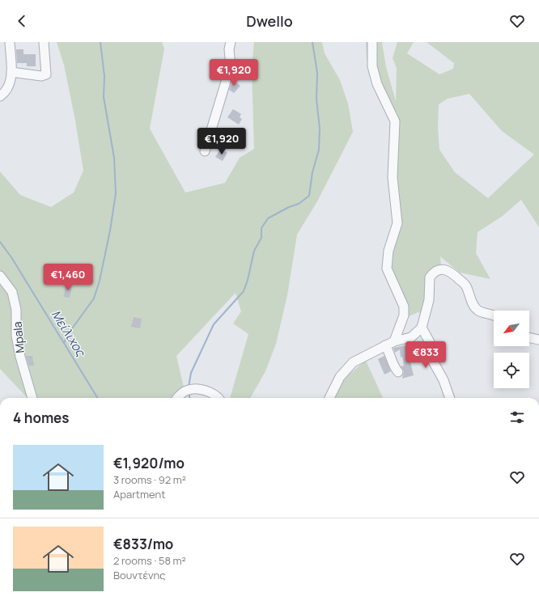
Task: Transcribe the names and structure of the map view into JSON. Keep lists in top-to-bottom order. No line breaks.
{"streets":{"street":["Mpala"]},"water":["Μείλιχος"],"north":"bottom left","page":{"header":"Dwello","price":["€1,920","€1,920","€1,460","€833"],"heading":"4 homes","list":[{"name":"€1,920/mo","note":"3 rooms · 92 m² · Apartment"},{"name":"€833/mo","note":"2 rooms · 58 m² · Βουντένης"}]}}
